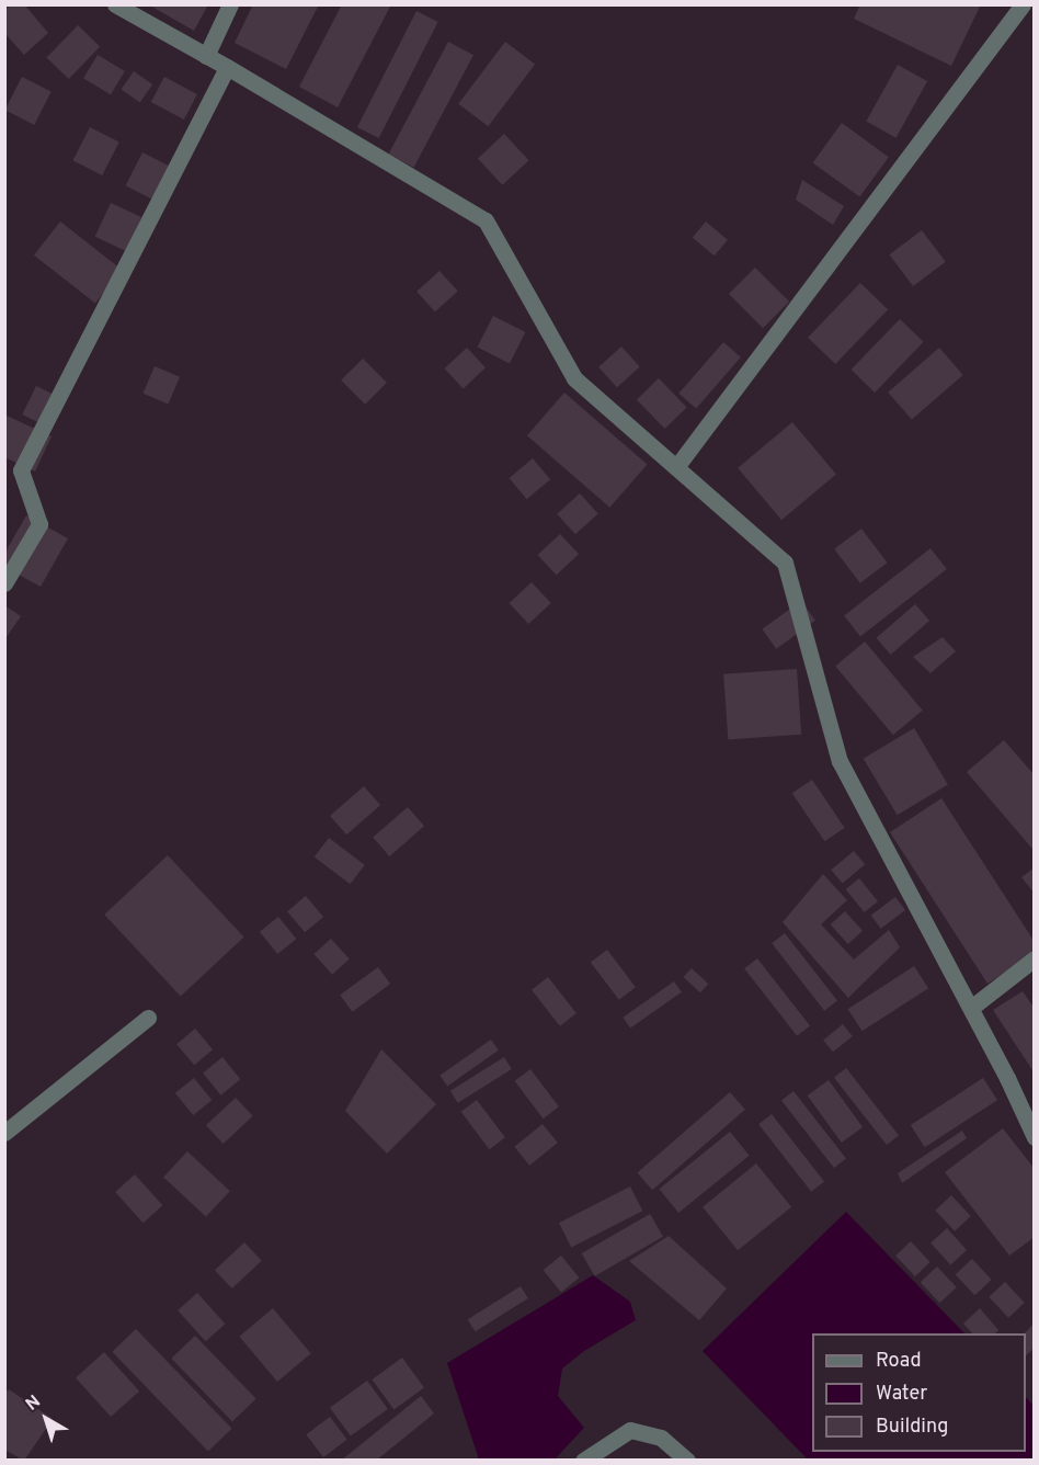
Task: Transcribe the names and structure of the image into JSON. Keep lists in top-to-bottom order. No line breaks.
{"legend":["Road","Water","Building"],"north":"top left"}
